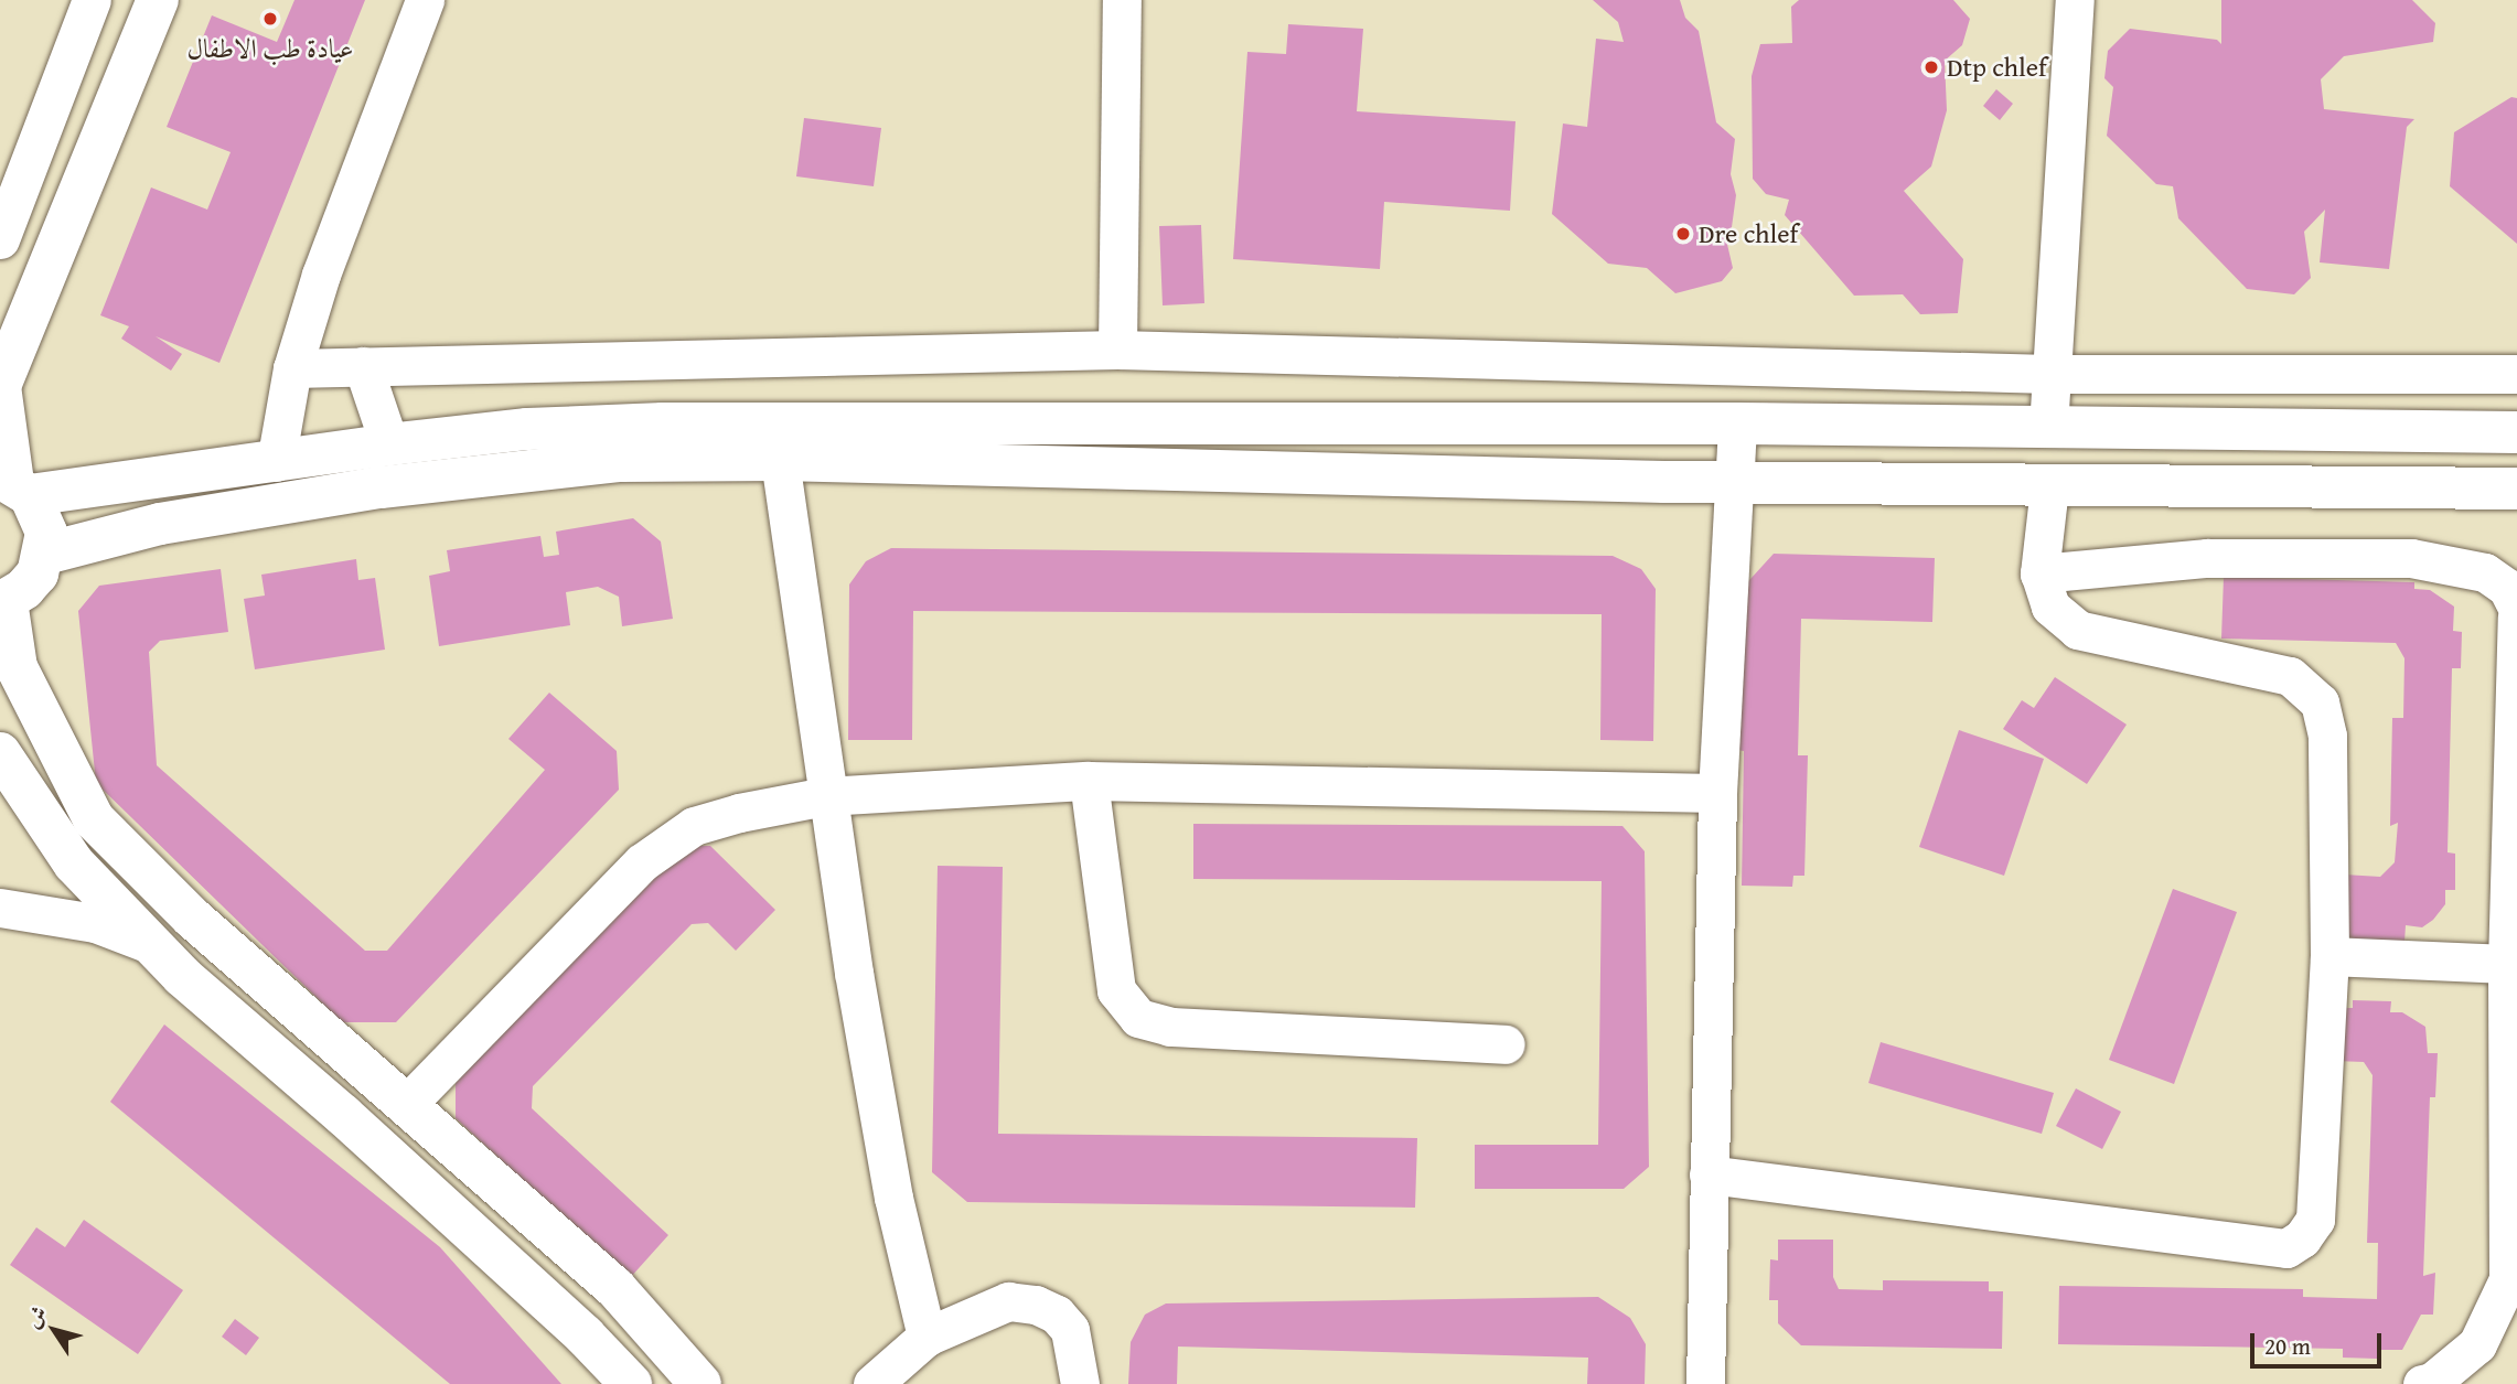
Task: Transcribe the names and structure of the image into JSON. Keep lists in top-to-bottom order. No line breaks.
{"places":["عيادة طب الاطفال","Dtp chlef","Dre chlef"],"scale_bar":"20 m","north":"top left"}
